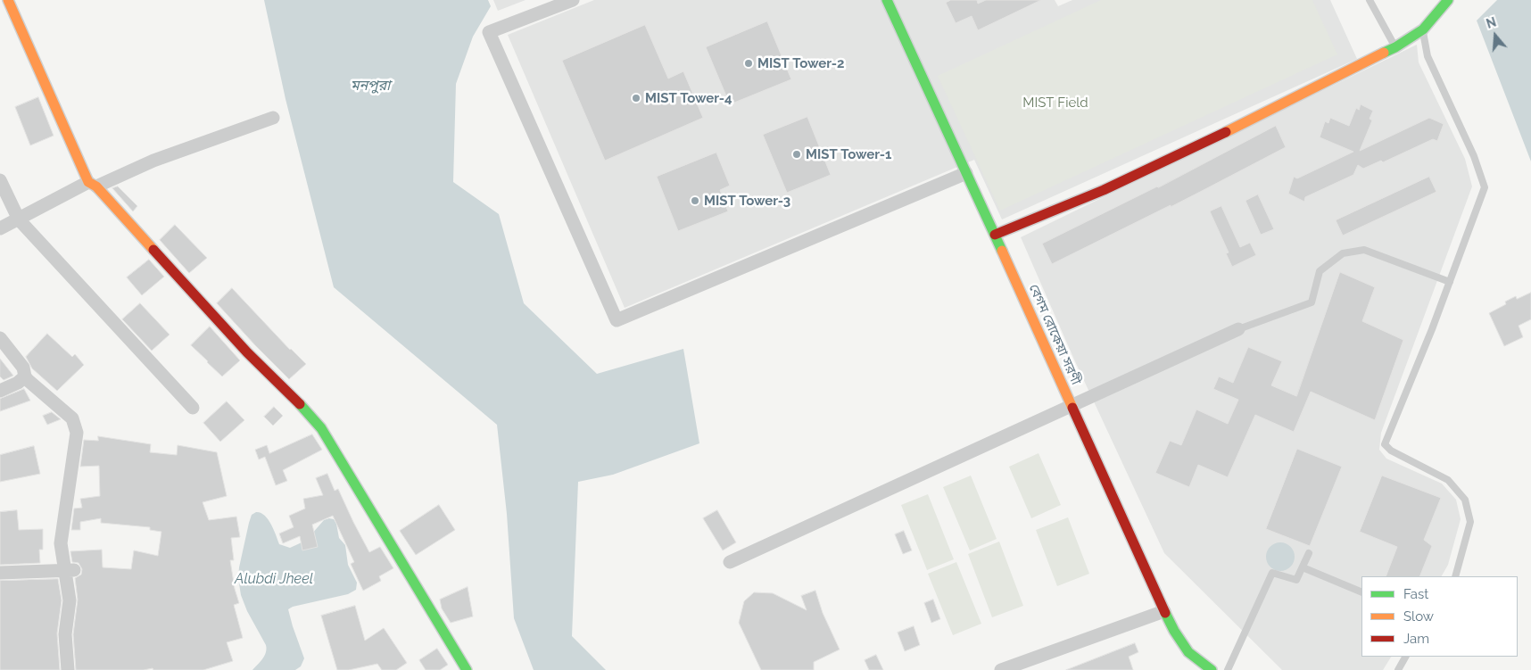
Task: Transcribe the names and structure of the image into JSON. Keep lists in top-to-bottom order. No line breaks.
{"streets":{"street":["বেগম রোকেয়া সরণী"]},"water":["মনপুরা","Alubdi Jheel"],"parks":["MIST Field"],"places":["MIST Tower-2","MIST Tower-4","MIST Tower-1","MIST Tower-3"],"legend":["Fast","Slow","Jam"],"north":"top"}
